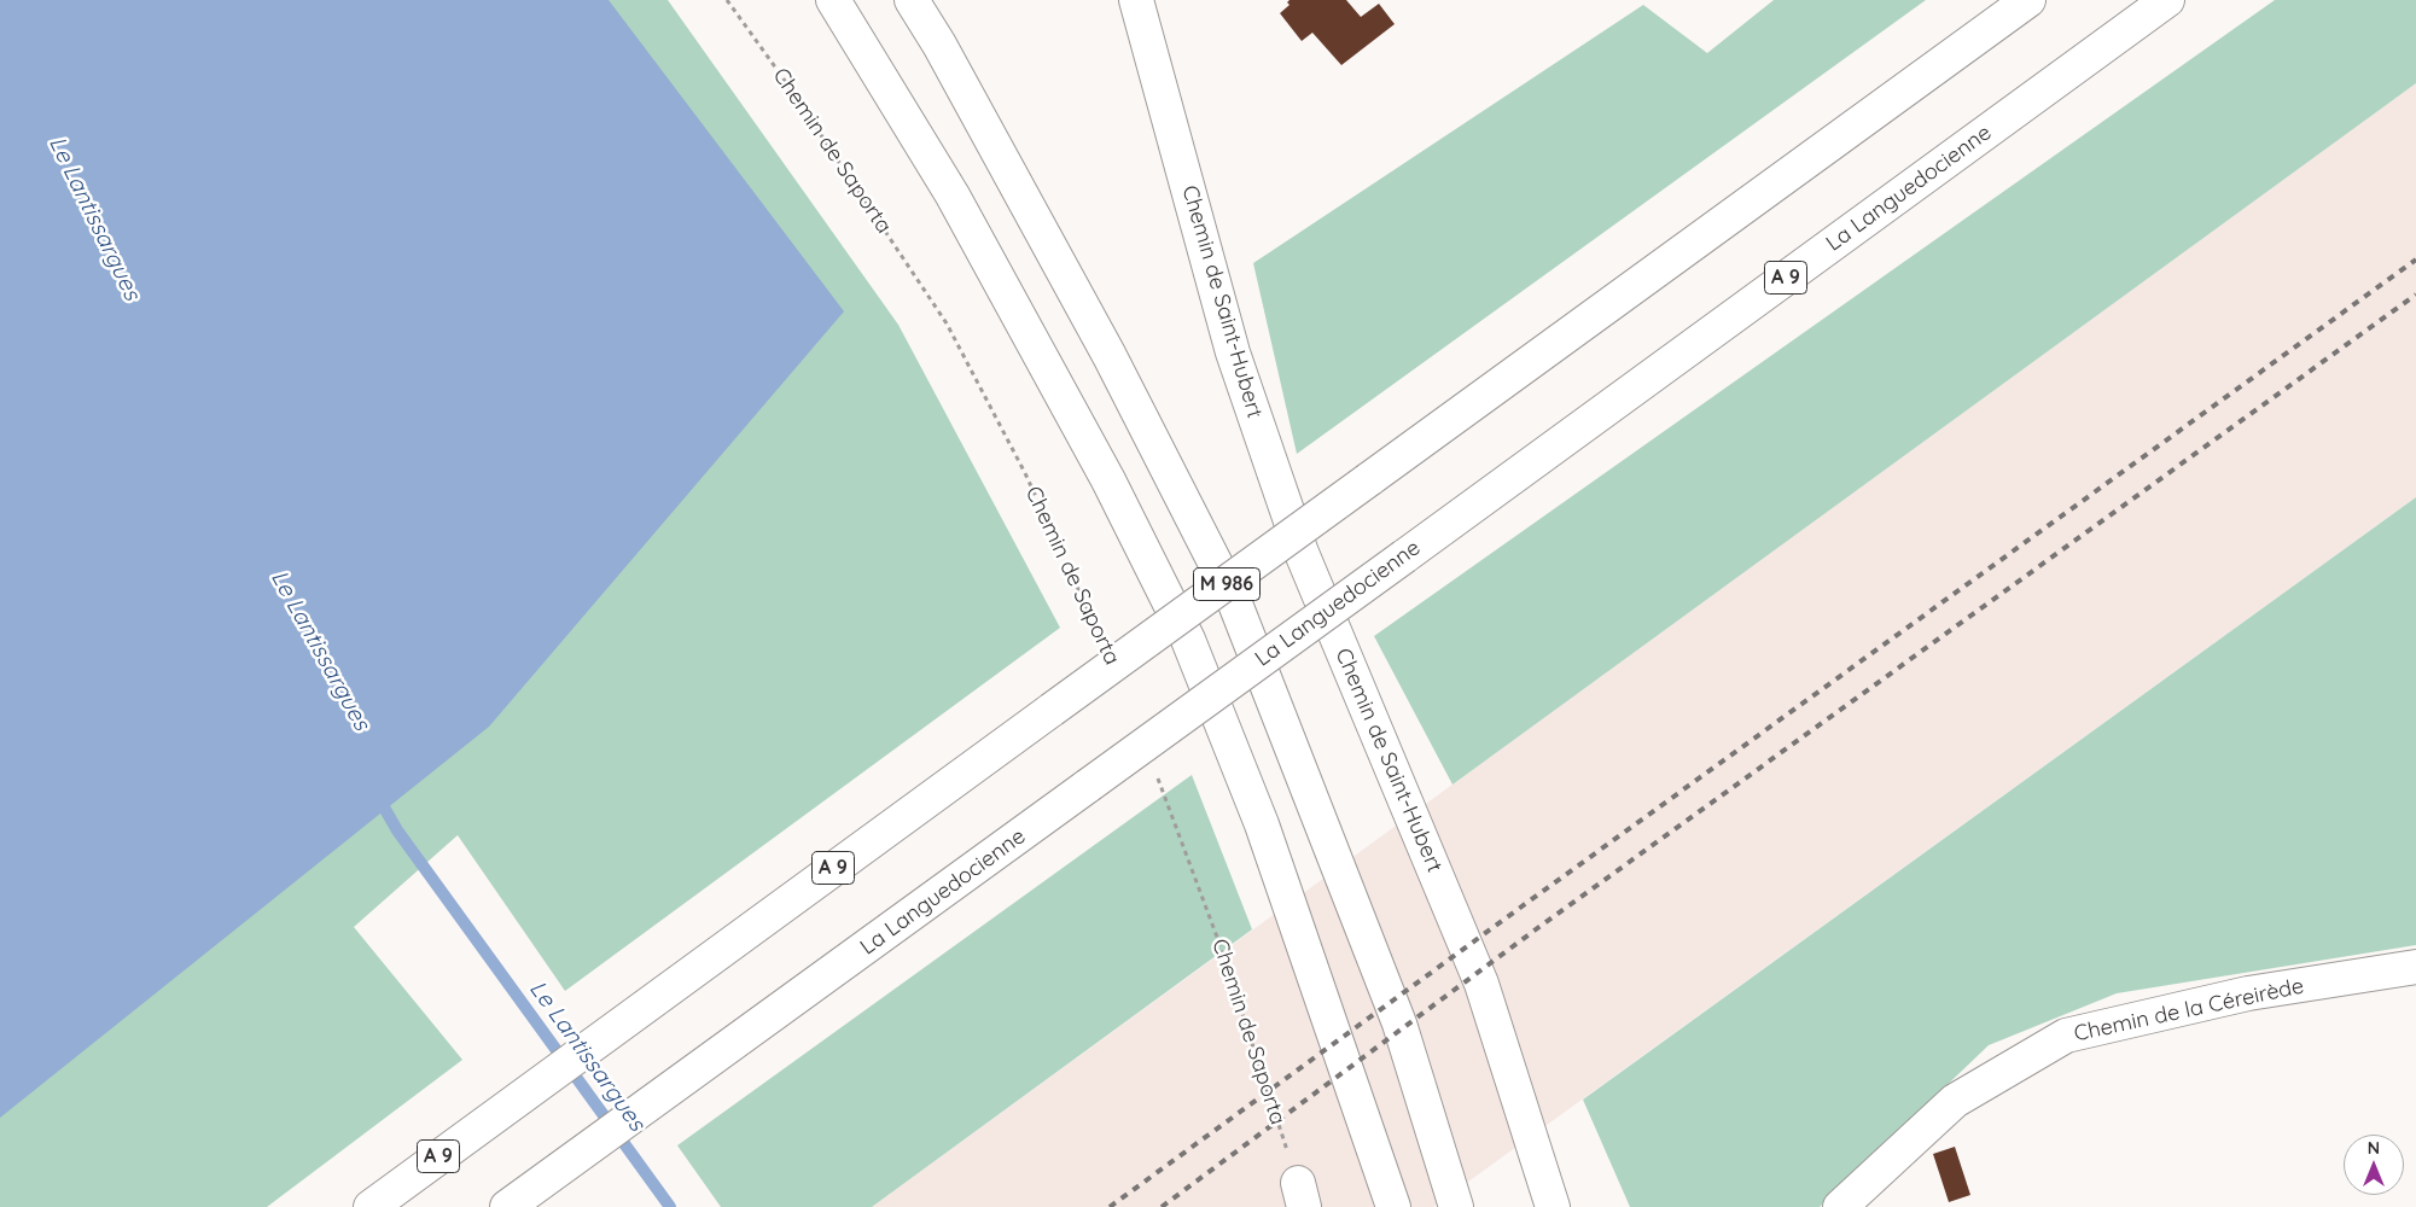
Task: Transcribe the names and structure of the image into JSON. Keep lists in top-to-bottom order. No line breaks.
{"streets":{"main road":["La Languedocienne","A 9","Chemin de Saint-Hubert","M 986","Chemin de la Céreirède"],"path":["Chemin de Saporta"]},"water":["Le Lantissargues"],"north":"top"}
